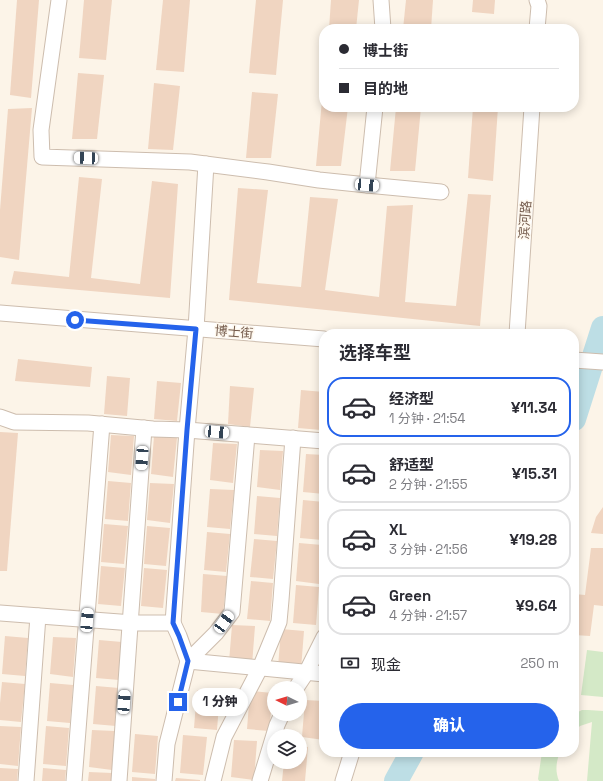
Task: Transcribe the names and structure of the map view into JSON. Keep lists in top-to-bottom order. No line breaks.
{"streets":{"street":["滨河路","博士街"]},"north":"left","page":{"banner":["博士街","目的地"],"heading":"选择车型","list":[{"name":"经济型","note":"1 分钟 · 21:54","value":"¥11.34"},{"name":"舒适型","note":"2 分钟 · 21:55","value":"¥15.31"},{"name":"XL","note":"3 分钟 · 21:56","value":"¥19.28"},{"name":"Green","note":"4 分钟 · 21:57","value":"¥9.64"}],"pay":["现金","250 m"],"bubble":"1 分钟","buttons":"确认"}}
